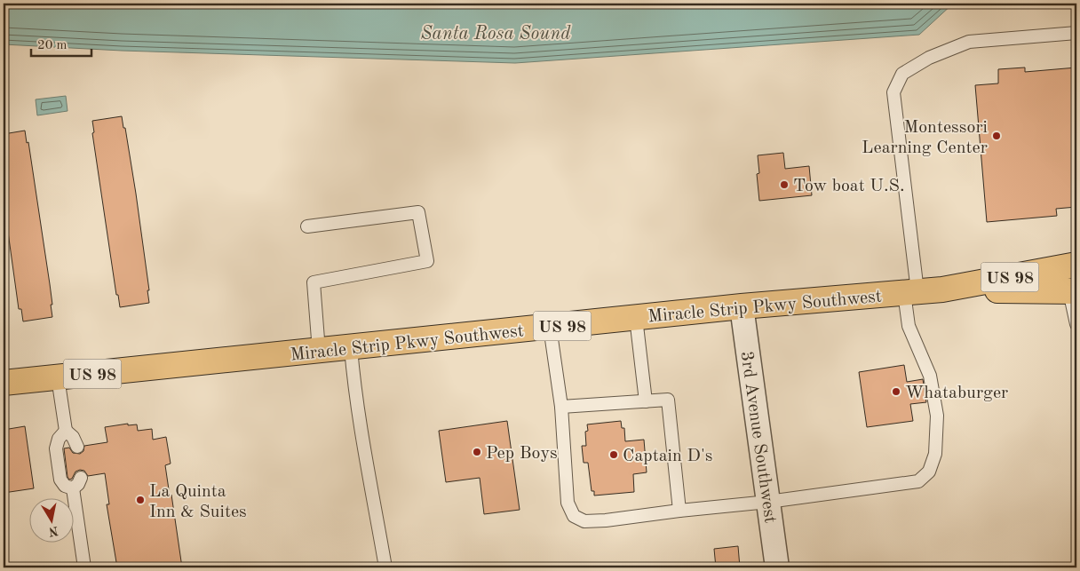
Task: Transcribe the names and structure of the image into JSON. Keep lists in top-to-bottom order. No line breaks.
{"streets":{"highway":["US 98","Miracle Strip Pkwy Southwest"],"street":["3rd Avenue Southwest"]},"crossings":[["Miracle Strip Pkwy Southwest","3rd Avenue Southwest"]],"water":["Santa Rosa Sound"],"places":["Montessori Learning Center","Tow boat U.S.","Whataburger","Pep Boys","Captain D's","La Quinta Inn & Suites"],"scale_bar":"20 m","north":"bottom"}
